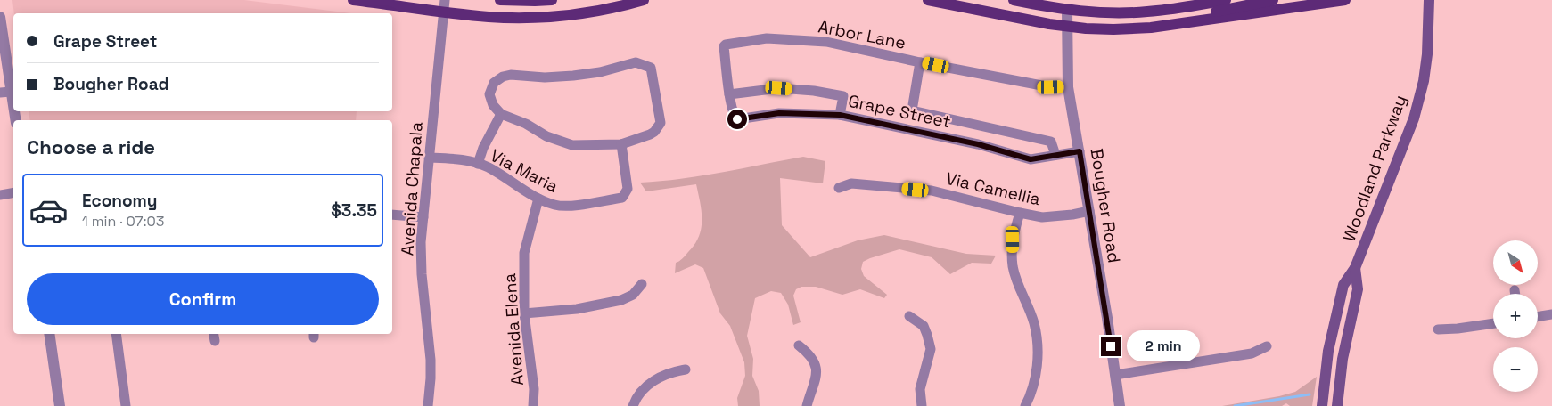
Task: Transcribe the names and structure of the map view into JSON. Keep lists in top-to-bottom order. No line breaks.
{"streets":{"main road":["Woodland Parkway"],"street":["Arbor Lane","Grape Street","Via Maria","Avenida Chapala","Via Camellia","Bougher Road","Avenida Elena"]},"crossings":[["Arbor Lane","Grape Street"],["Arbor Lane","Bougher Road"],["Grape Street","Bougher Road"],["Via Maria","Avenida Chapala"],["Via Maria","Avenida Elena"],["Via Camellia","Bougher Road"]],"north":"bottom right","page":{"banner":["Grape Street","Bougher Road"],"heading":"Choose a ride","list":[{"name":"Economy","note":"1 min · 07:03","value":"$3.35"}],"map_buttons":["+","−"],"buttons":"Confirm","bubble":"2 min"}}
